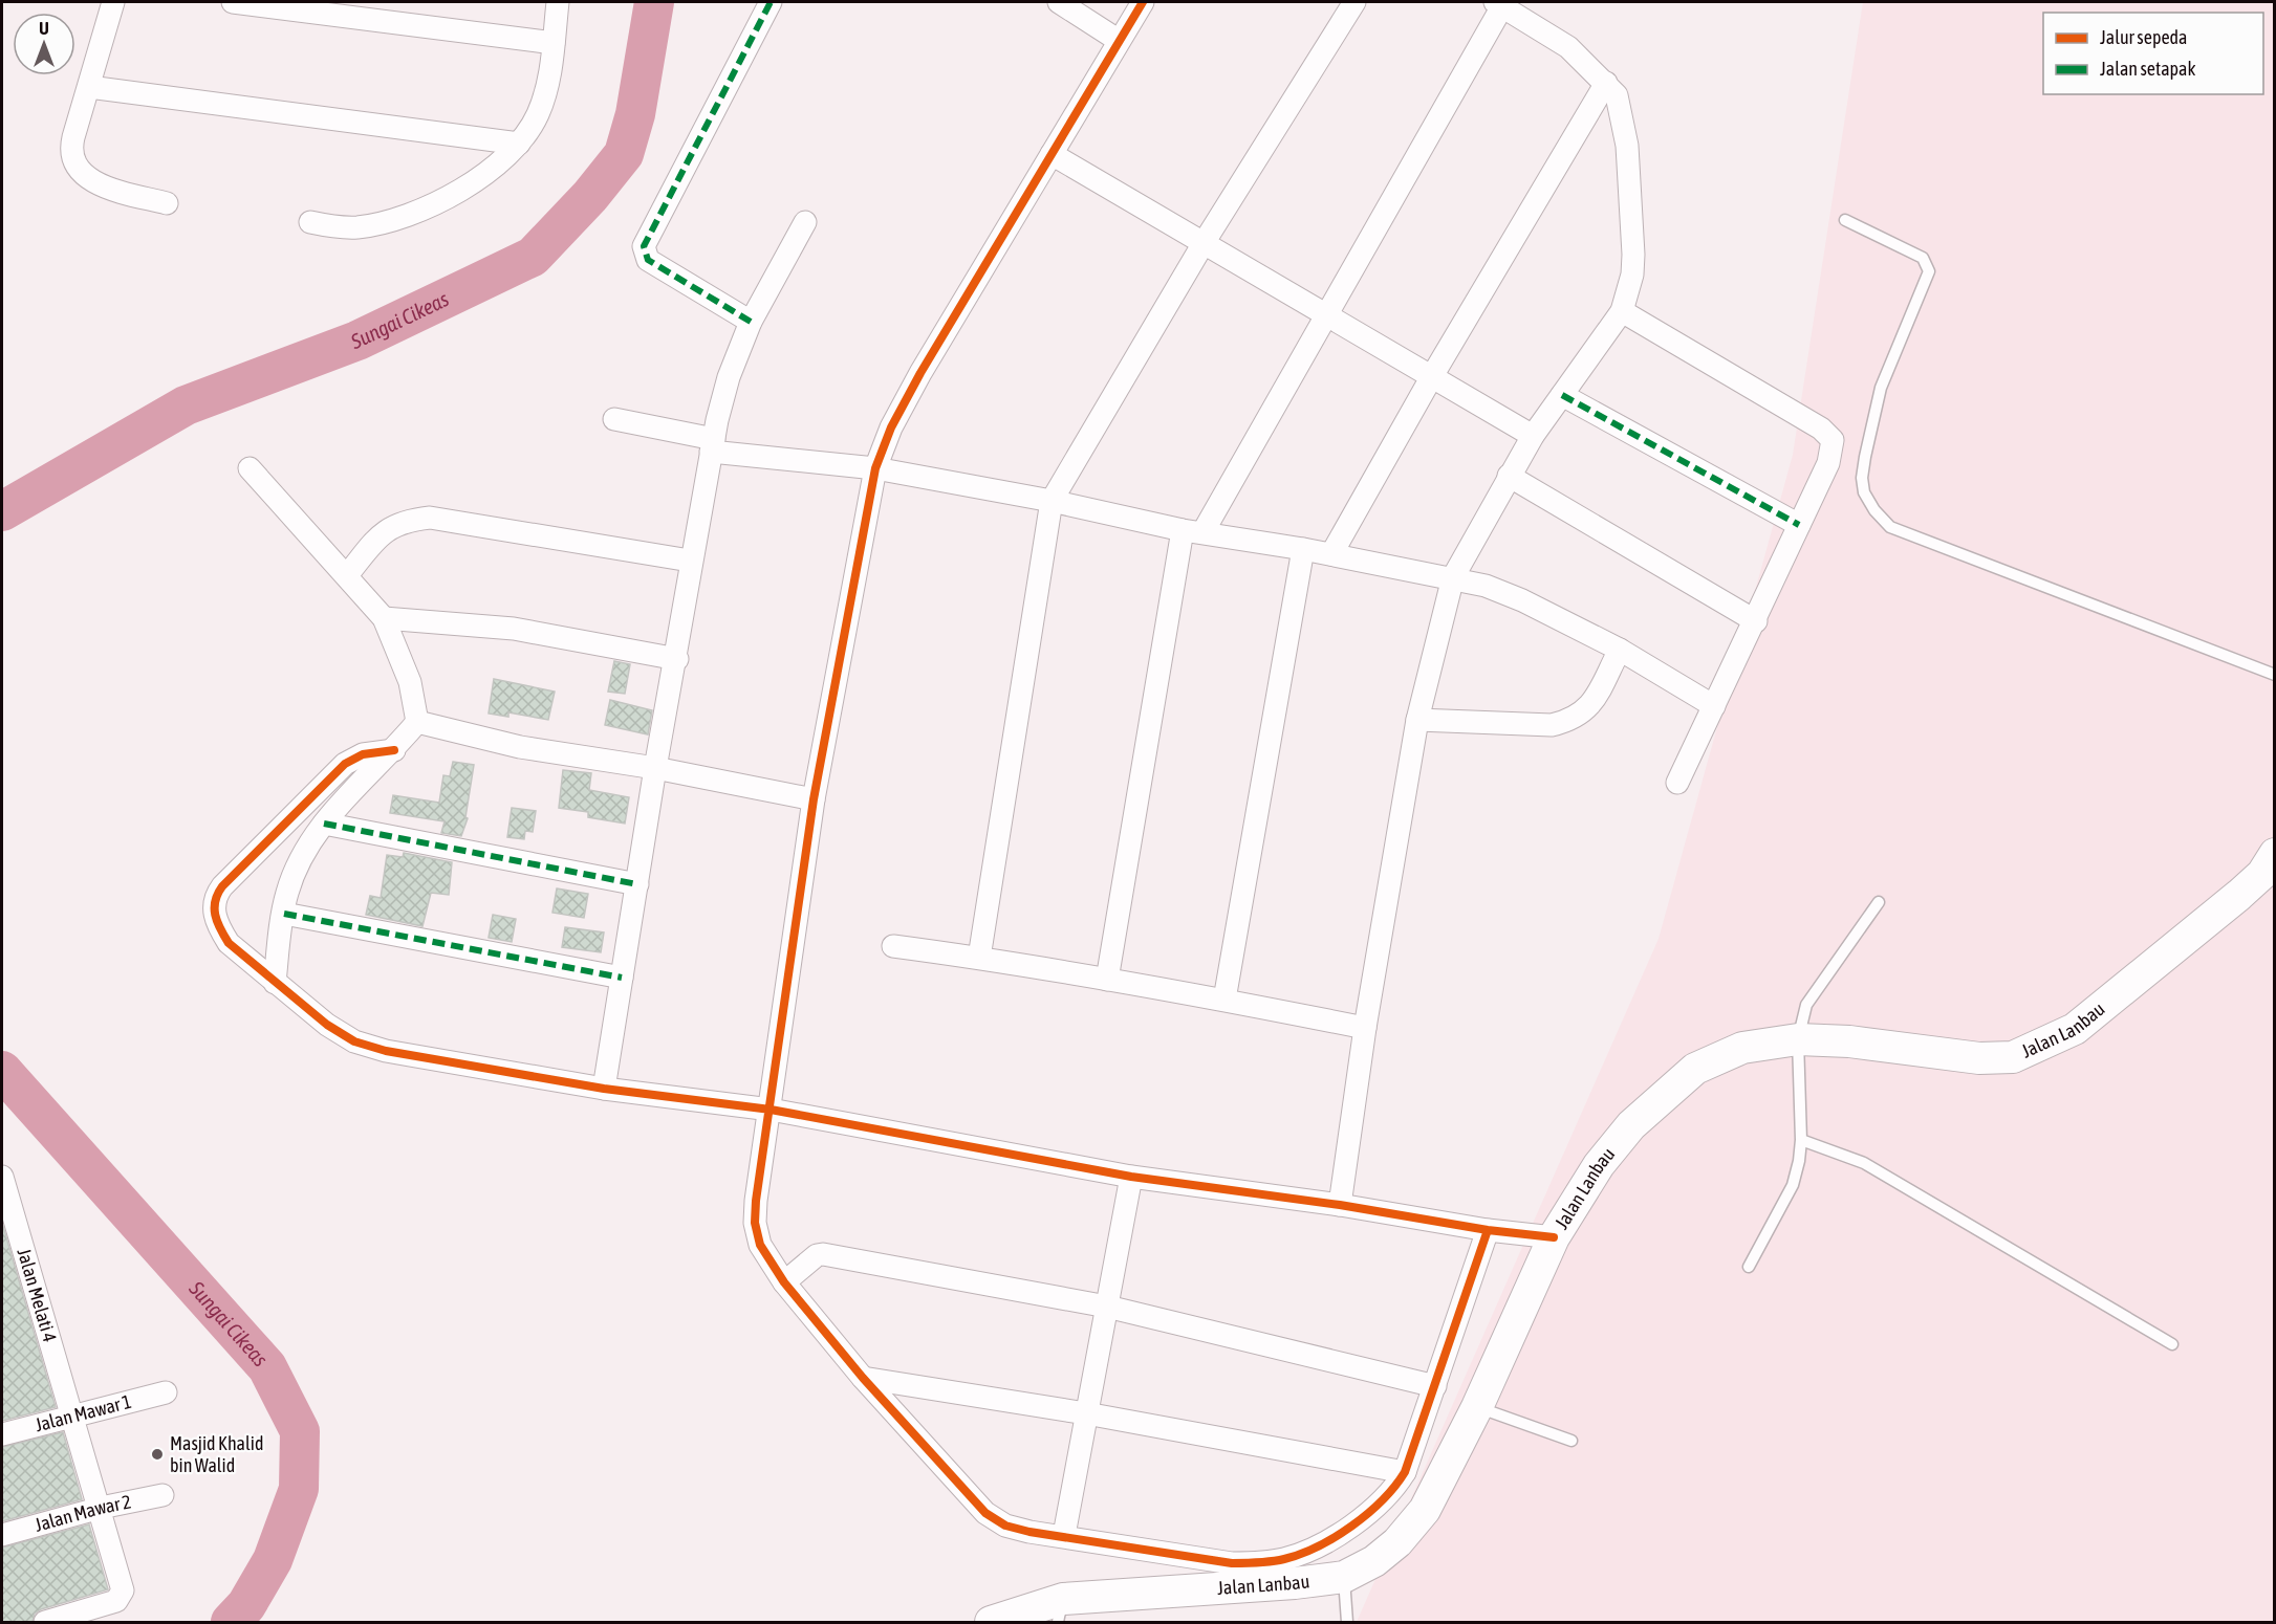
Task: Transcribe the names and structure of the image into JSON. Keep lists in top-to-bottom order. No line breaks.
{"streets":{"street":["Jalan Lanbau","Jalan Melati 4","Jalan Mawar 1","Jalan Mawar 2"]},"crossings":[["Jalan Melati 4","Jalan Mawar 1"],["Jalan Melati 4","Jalan Mawar 2"]],"water":["Sungai Cikeas"],"places":["Masjid Khalid bin Walid"],"legend":["Jalur sepeda","Jalan setapak"],"north":"top"}
